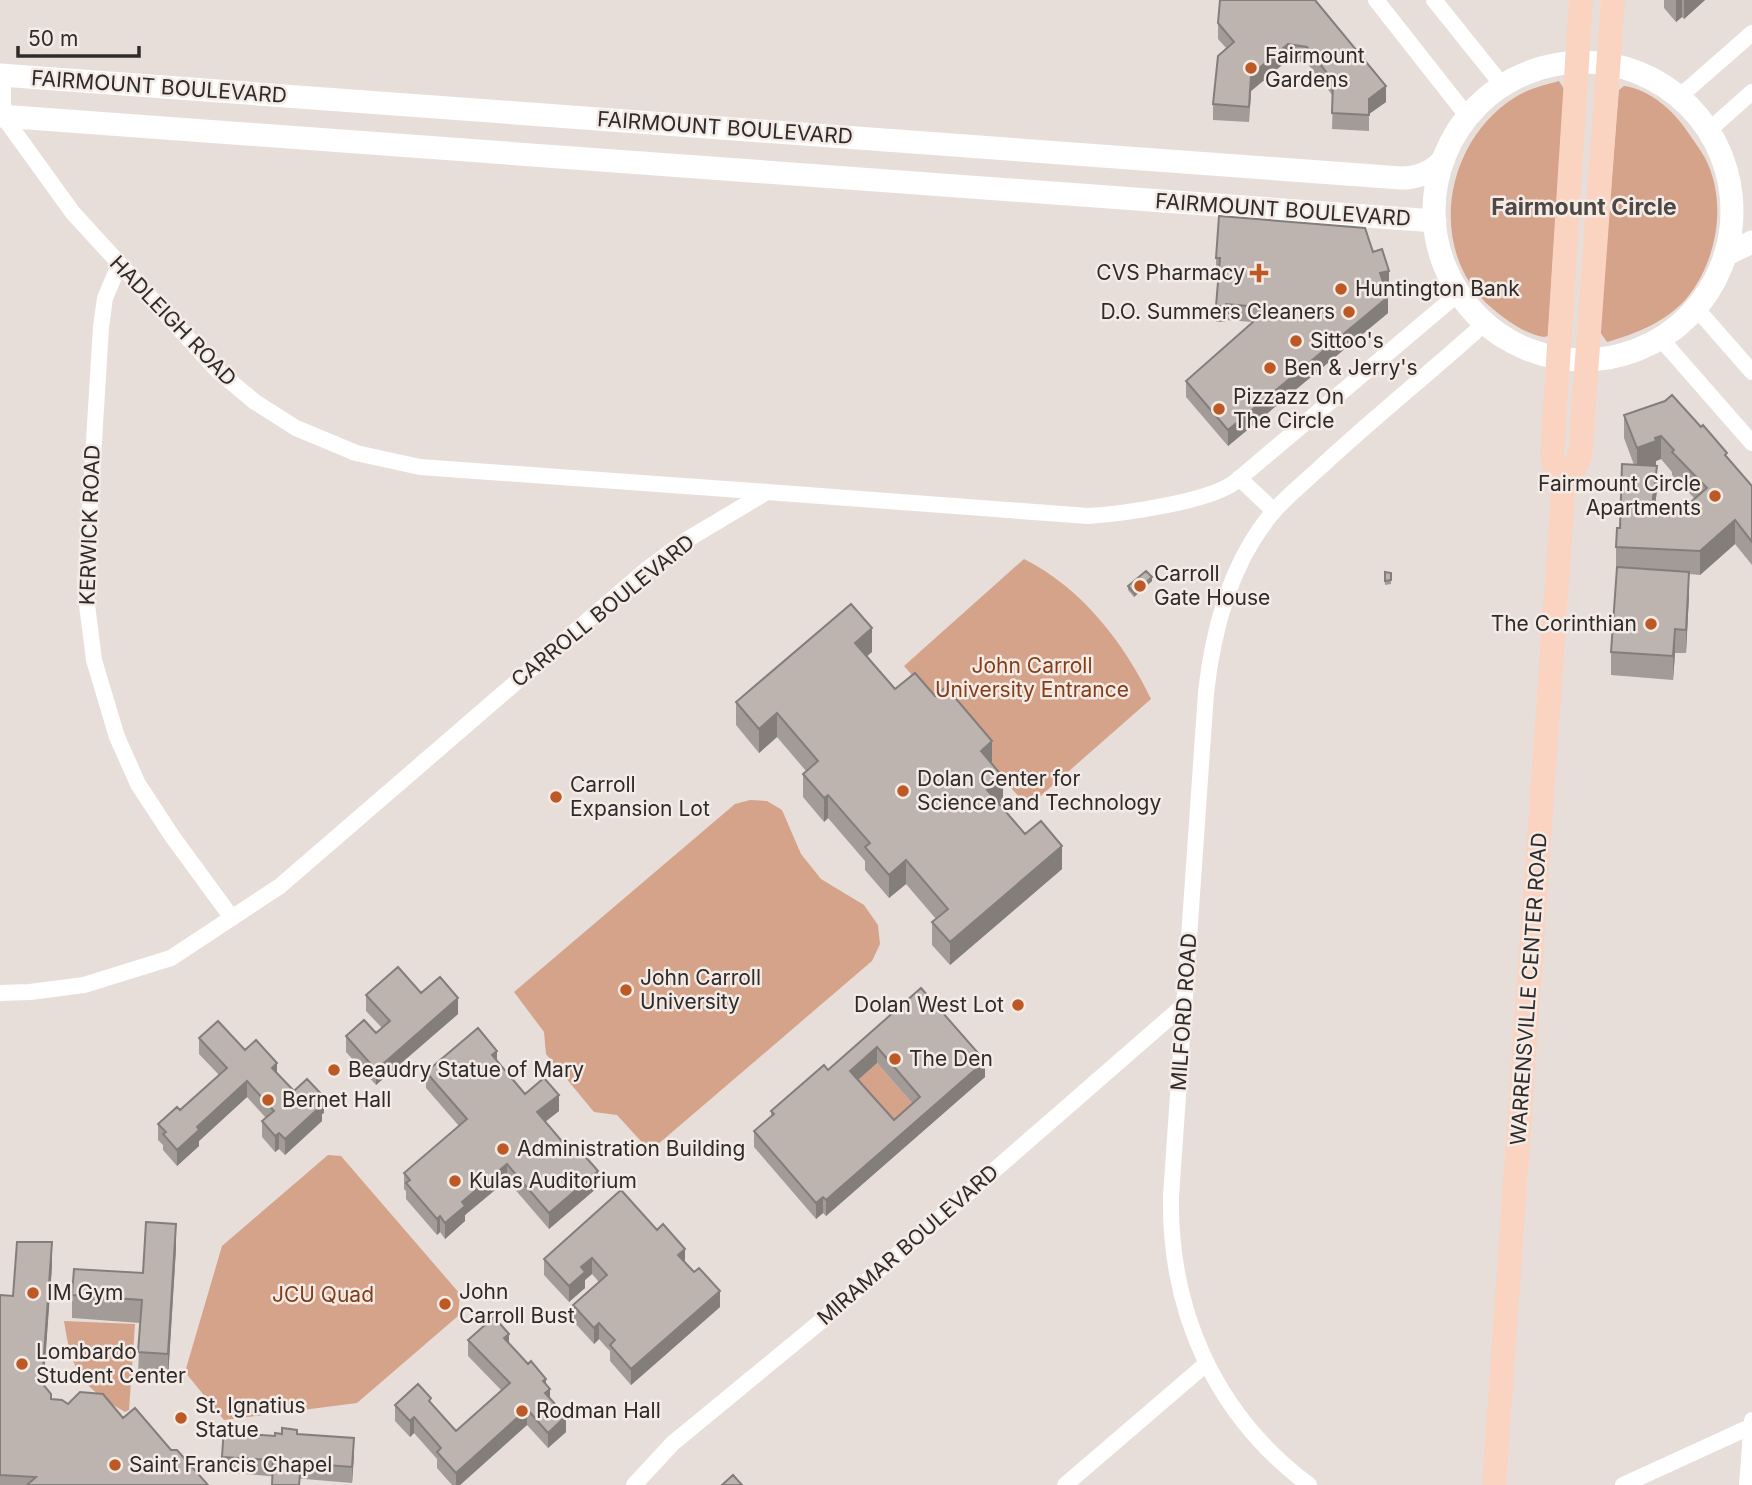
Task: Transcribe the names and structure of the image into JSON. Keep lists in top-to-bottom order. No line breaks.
{"streets":{"main road":["FAIRMOUNT BOULEVARD","WARRENSVILLE CENTER ROAD"],"street":["HADLEIGH ROAD","KERWICK ROAD","CARROLL BOULEVARD","MILFORD ROAD","MIRAMAR BOULEVARD"]},"crossings":[["FAIRMOUNT BOULEVARD","HADLEIGH ROAD"],["HADLEIGH ROAD","KERWICK ROAD"],["HADLEIGH ROAD","CARROLL BOULEVARD"],["KERWICK ROAD","CARROLL BOULEVARD"],["MILFORD ROAD","MIRAMAR BOULEVARD"]],"districts":["Fairmount Circle"],"parks":["John Carroll University Entrance","JCU Quad"],"places":{"other":["Fairmount Gardens","Huntington Bank","D.O. Summers Cleaners","Sittoo's","Ben & Jerry's","Pizzazz On The Circle","Fairmount Circle Apartments","Carroll Gate House","The Corinthian","Dolan Center for Science and Technology","Carroll Expansion Lot","John Carroll University","Dolan West Lot","The Den","Beaudry Statue of Mary","Bernet Hall","Administration Building","Kulas Auditorium","IM Gym","John Carroll Bust","Lombardo Student Center","Rodman Hall","St. Ignatius Statue","Saint Francis Chapel"],"health":["CVS Pharmacy"]},"scale_bar":"50 m"}
